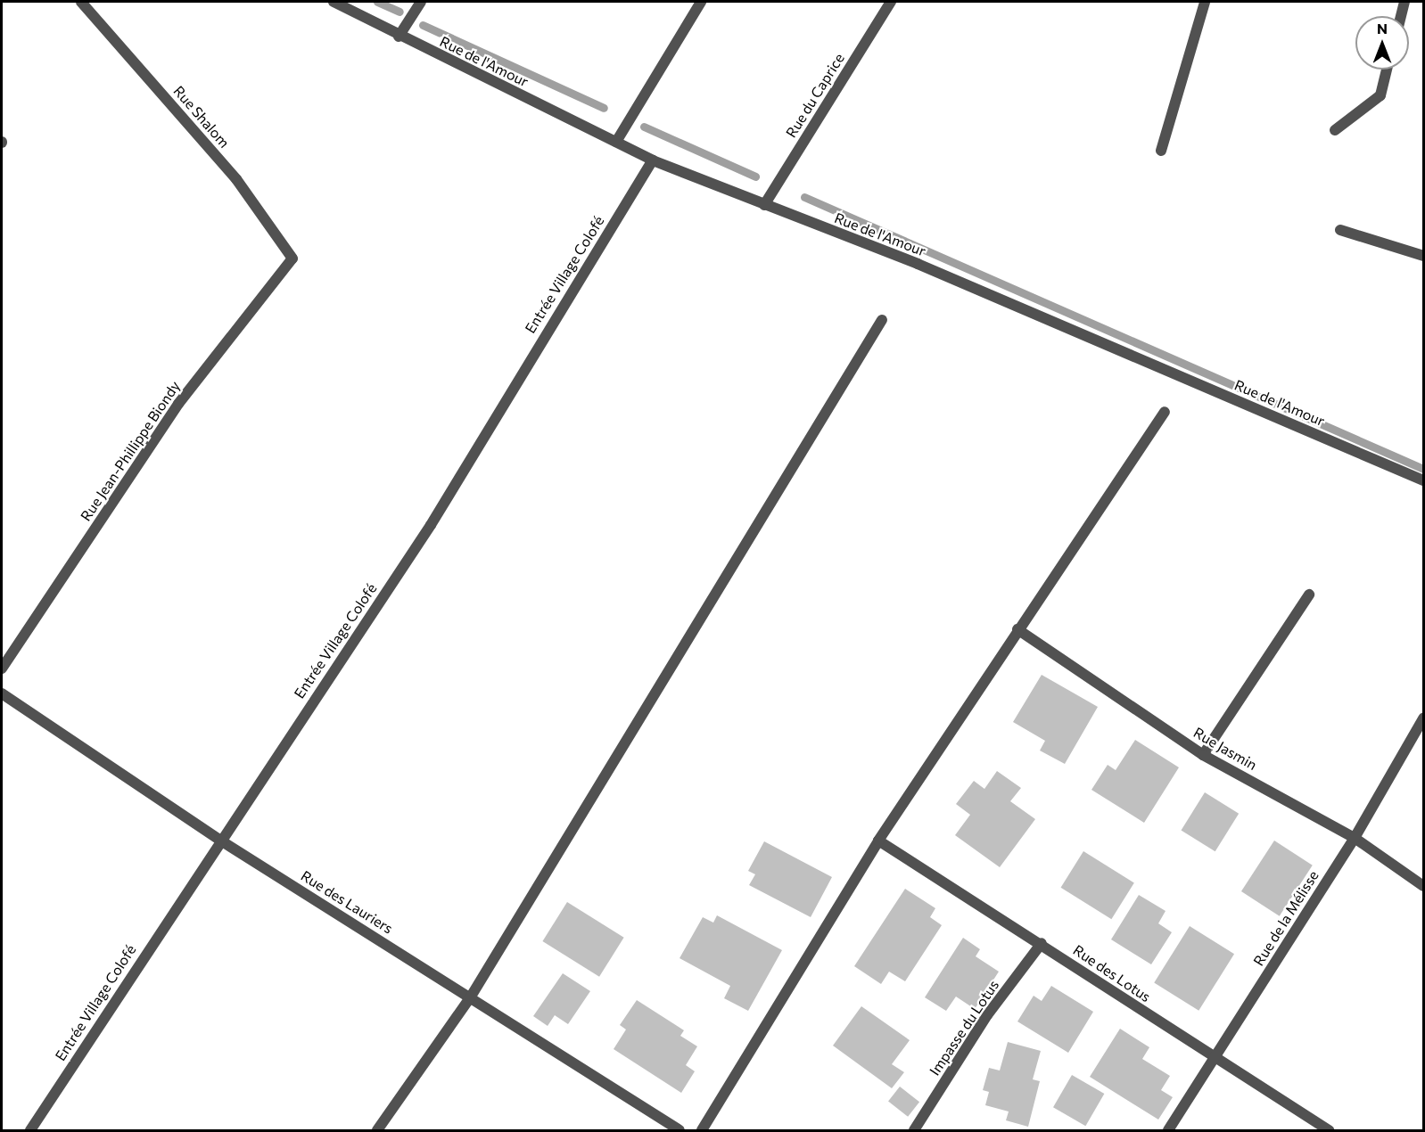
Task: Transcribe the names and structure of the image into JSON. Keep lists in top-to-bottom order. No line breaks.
{"streets":{"street":["Rue de l'Amour","Rue du Caprice","Rue Shalom","Entrée Village Colofé","Rue Jean-Phillippe Biondy","Rue Jasmin","Rue des Lauriers","Rue de la Mélisse","Rue des Lotus","Impasse du Lotus"]},"crossings":[["Rue de l'Amour","Rue du Caprice"],["Rue de l'Amour","Entrée Village Colofé"],["Rue Shalom","Rue Jean-Phillippe Biondy"],["Entrée Village Colofé","Rue des Lauriers"],["Rue Jasmin","Rue de la Mélisse"],["Rue de la Mélisse","Rue des Lotus"],["Rue des Lotus","Impasse du Lotus"]],"north":"top"}
